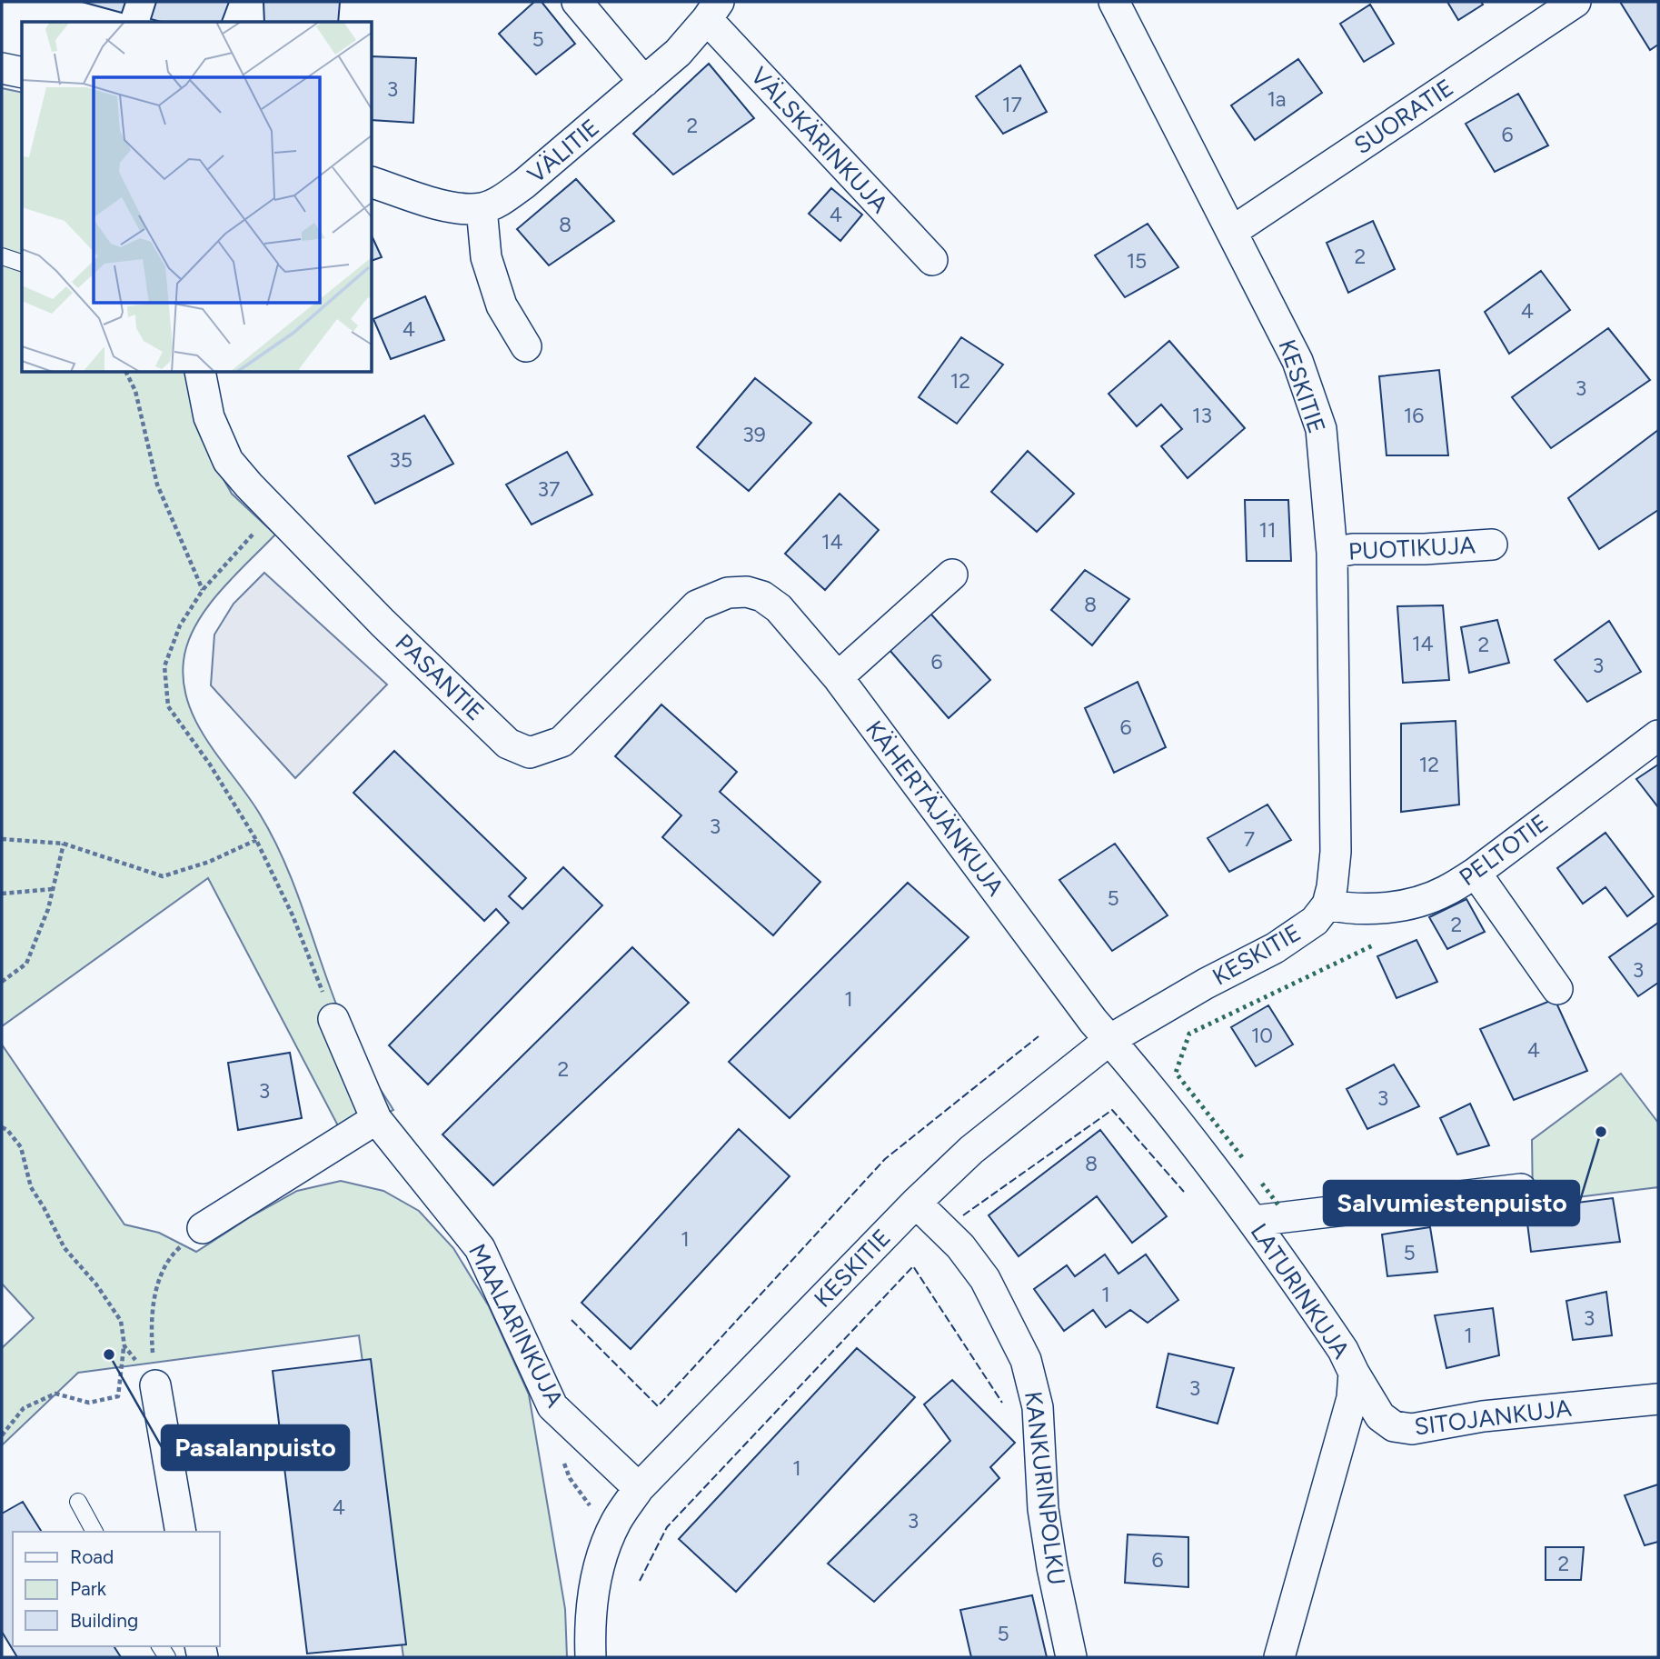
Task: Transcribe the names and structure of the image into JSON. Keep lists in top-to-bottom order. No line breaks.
{"streets":{"street":["SUORATIE","VÄLSKÄRINKUJA","VÄLITIE","KESKITIE","PUOTIKUJA","PASANTIE","KÄHERTÄJÄNKUJA","PELTOTIE","LATURINKUJA","MAALARINKUJA","SITOJANKUJA","KANKURINPOLKU"]},"crossings":[["SUORATIE","KESKITIE"],["VÄLSKÄRINKUJA","VÄLITIE"],["KESKITIE","PUOTIKUJA"],["KESKITIE","KÄHERTÄJÄNKUJA"],["KESKITIE","PELTOTIE"],["KESKITIE","LATURINKUJA"],["KESKITIE","MAALARINKUJA"],["KESKITIE","KANKURINPOLKU"],["PASANTIE","KÄHERTÄJÄNKUJA"],["KÄHERTÄJÄNKUJA","LATURINKUJA"],["LATURINKUJA","SITOJANKUJA"]],"places":["Salvumiestenpuisto","Pasalanpuisto"],"house_numbers":["5","3","1a","17","2","6","4","8","2","15","4","4","12","3","13","16","39","35","37","11","14","8","14","2","6","3","6","12","3","7","5","2","3","1","10","4","2","3","3","8","1","5","1","3","1","3","1","4","3","6","2","5"],"legend":["Road","Park","Building"]}
